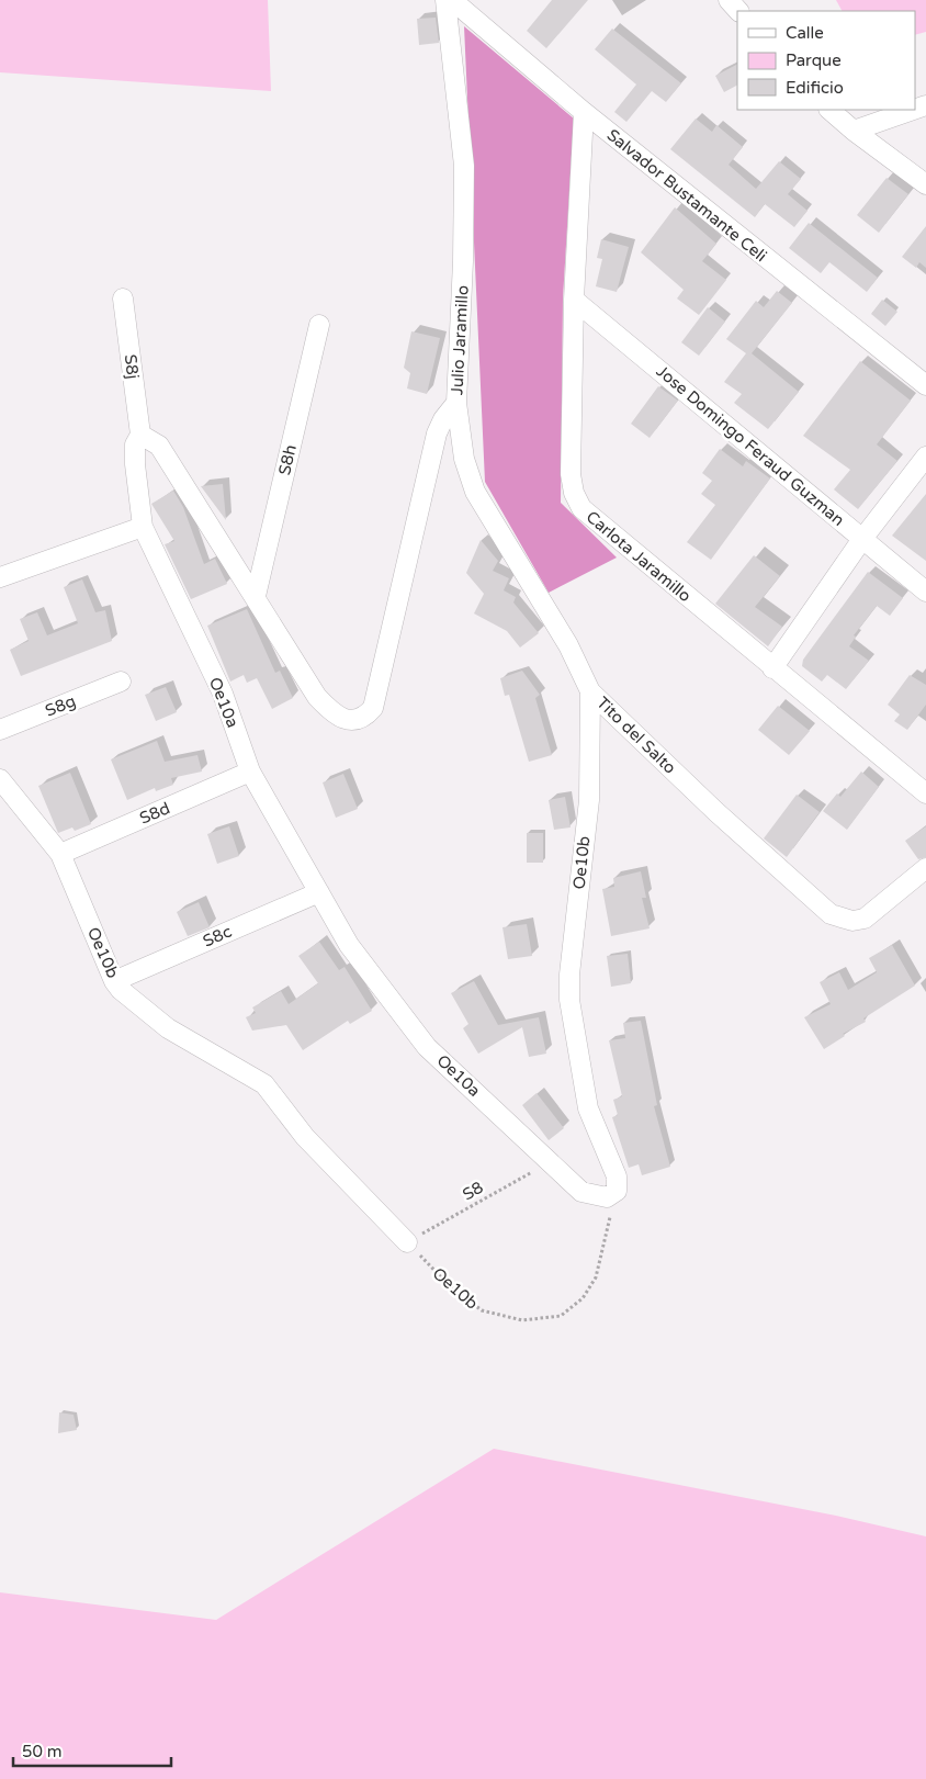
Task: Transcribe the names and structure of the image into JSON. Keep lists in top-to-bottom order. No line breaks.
{"streets":{"street":["Salvador Bustamante Celi","Julio Jaramillo","S8j","Jose Domingo Feraud Guzman","S8h","Carlota Jaramillo","Oe10a","S8g","Tito del Salto","S8d","Oe10b","S8c"],"path":["S8"]},"crossings":[["Salvador Bustamante Celi","Carlota Jaramillo"],["Julio Jaramillo","S8h"],["Julio Jaramillo","Tito del Salto"],["S8j","Oe10a"],["Jose Domingo Feraud Guzman","Carlota Jaramillo"],["Oe10a","S8d"],["Oe10a","Oe10b"],["Oe10a","S8c"],["Oe10a","S8"],["Tito del Salto","Oe10b"],["S8d","Oe10b"],["Oe10b","S8c"],["Oe10b","S8"]],"legend":["Calle","Parque","Edificio"],"scale_bar":"50 m"}
